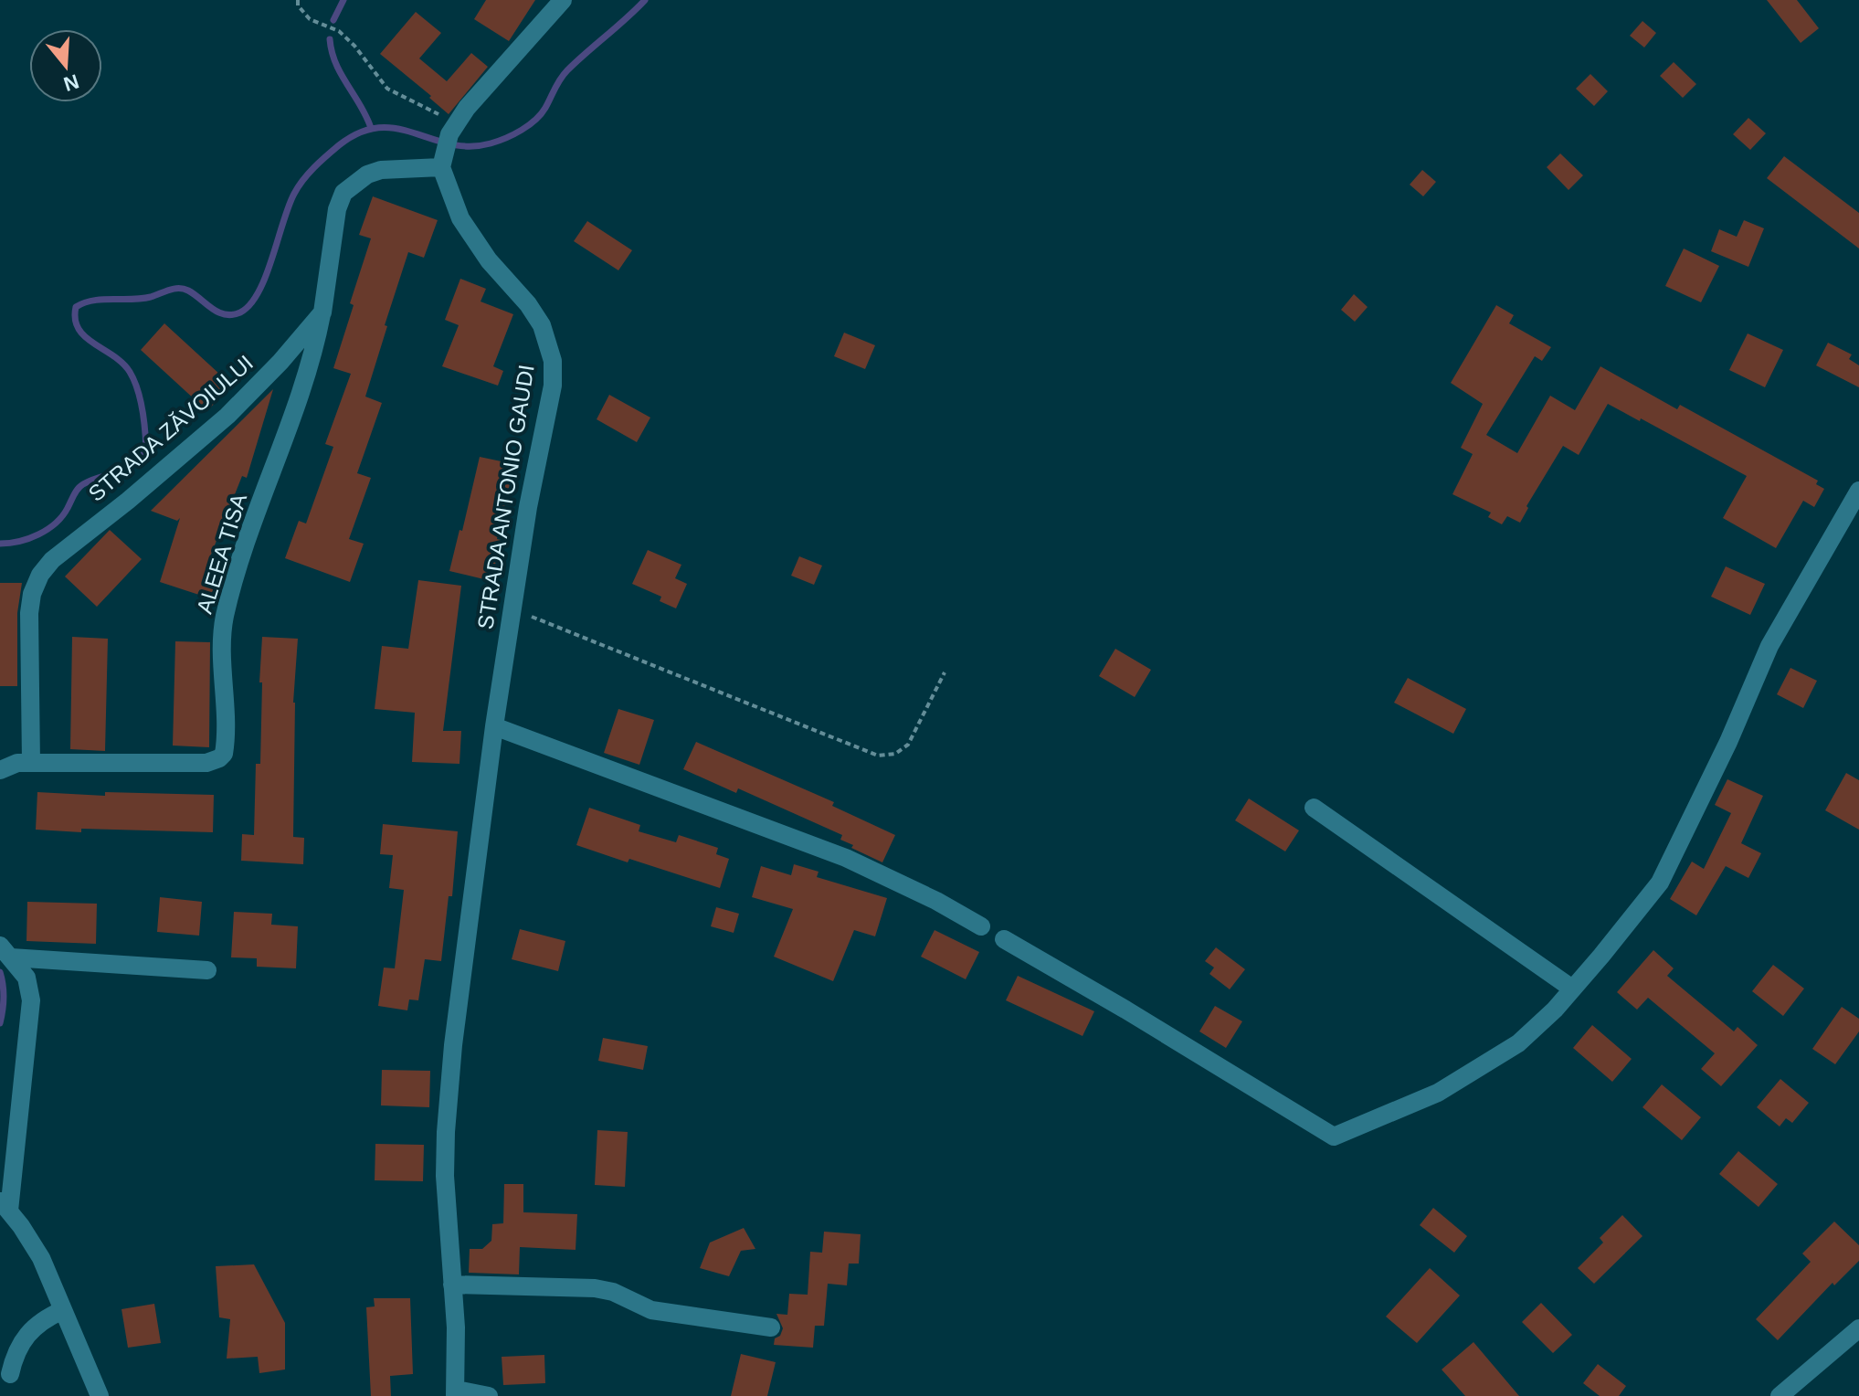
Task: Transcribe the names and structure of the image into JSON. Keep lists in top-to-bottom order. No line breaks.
{"streets":{"street":["STRADA ZĂVOIULUI","STRADA ANTONIO GAUDI","ALEEA TISA"]},"crossings":[["STRADA ZĂVOIULUI","ALEEA TISA"]],"north":"bottom"}
